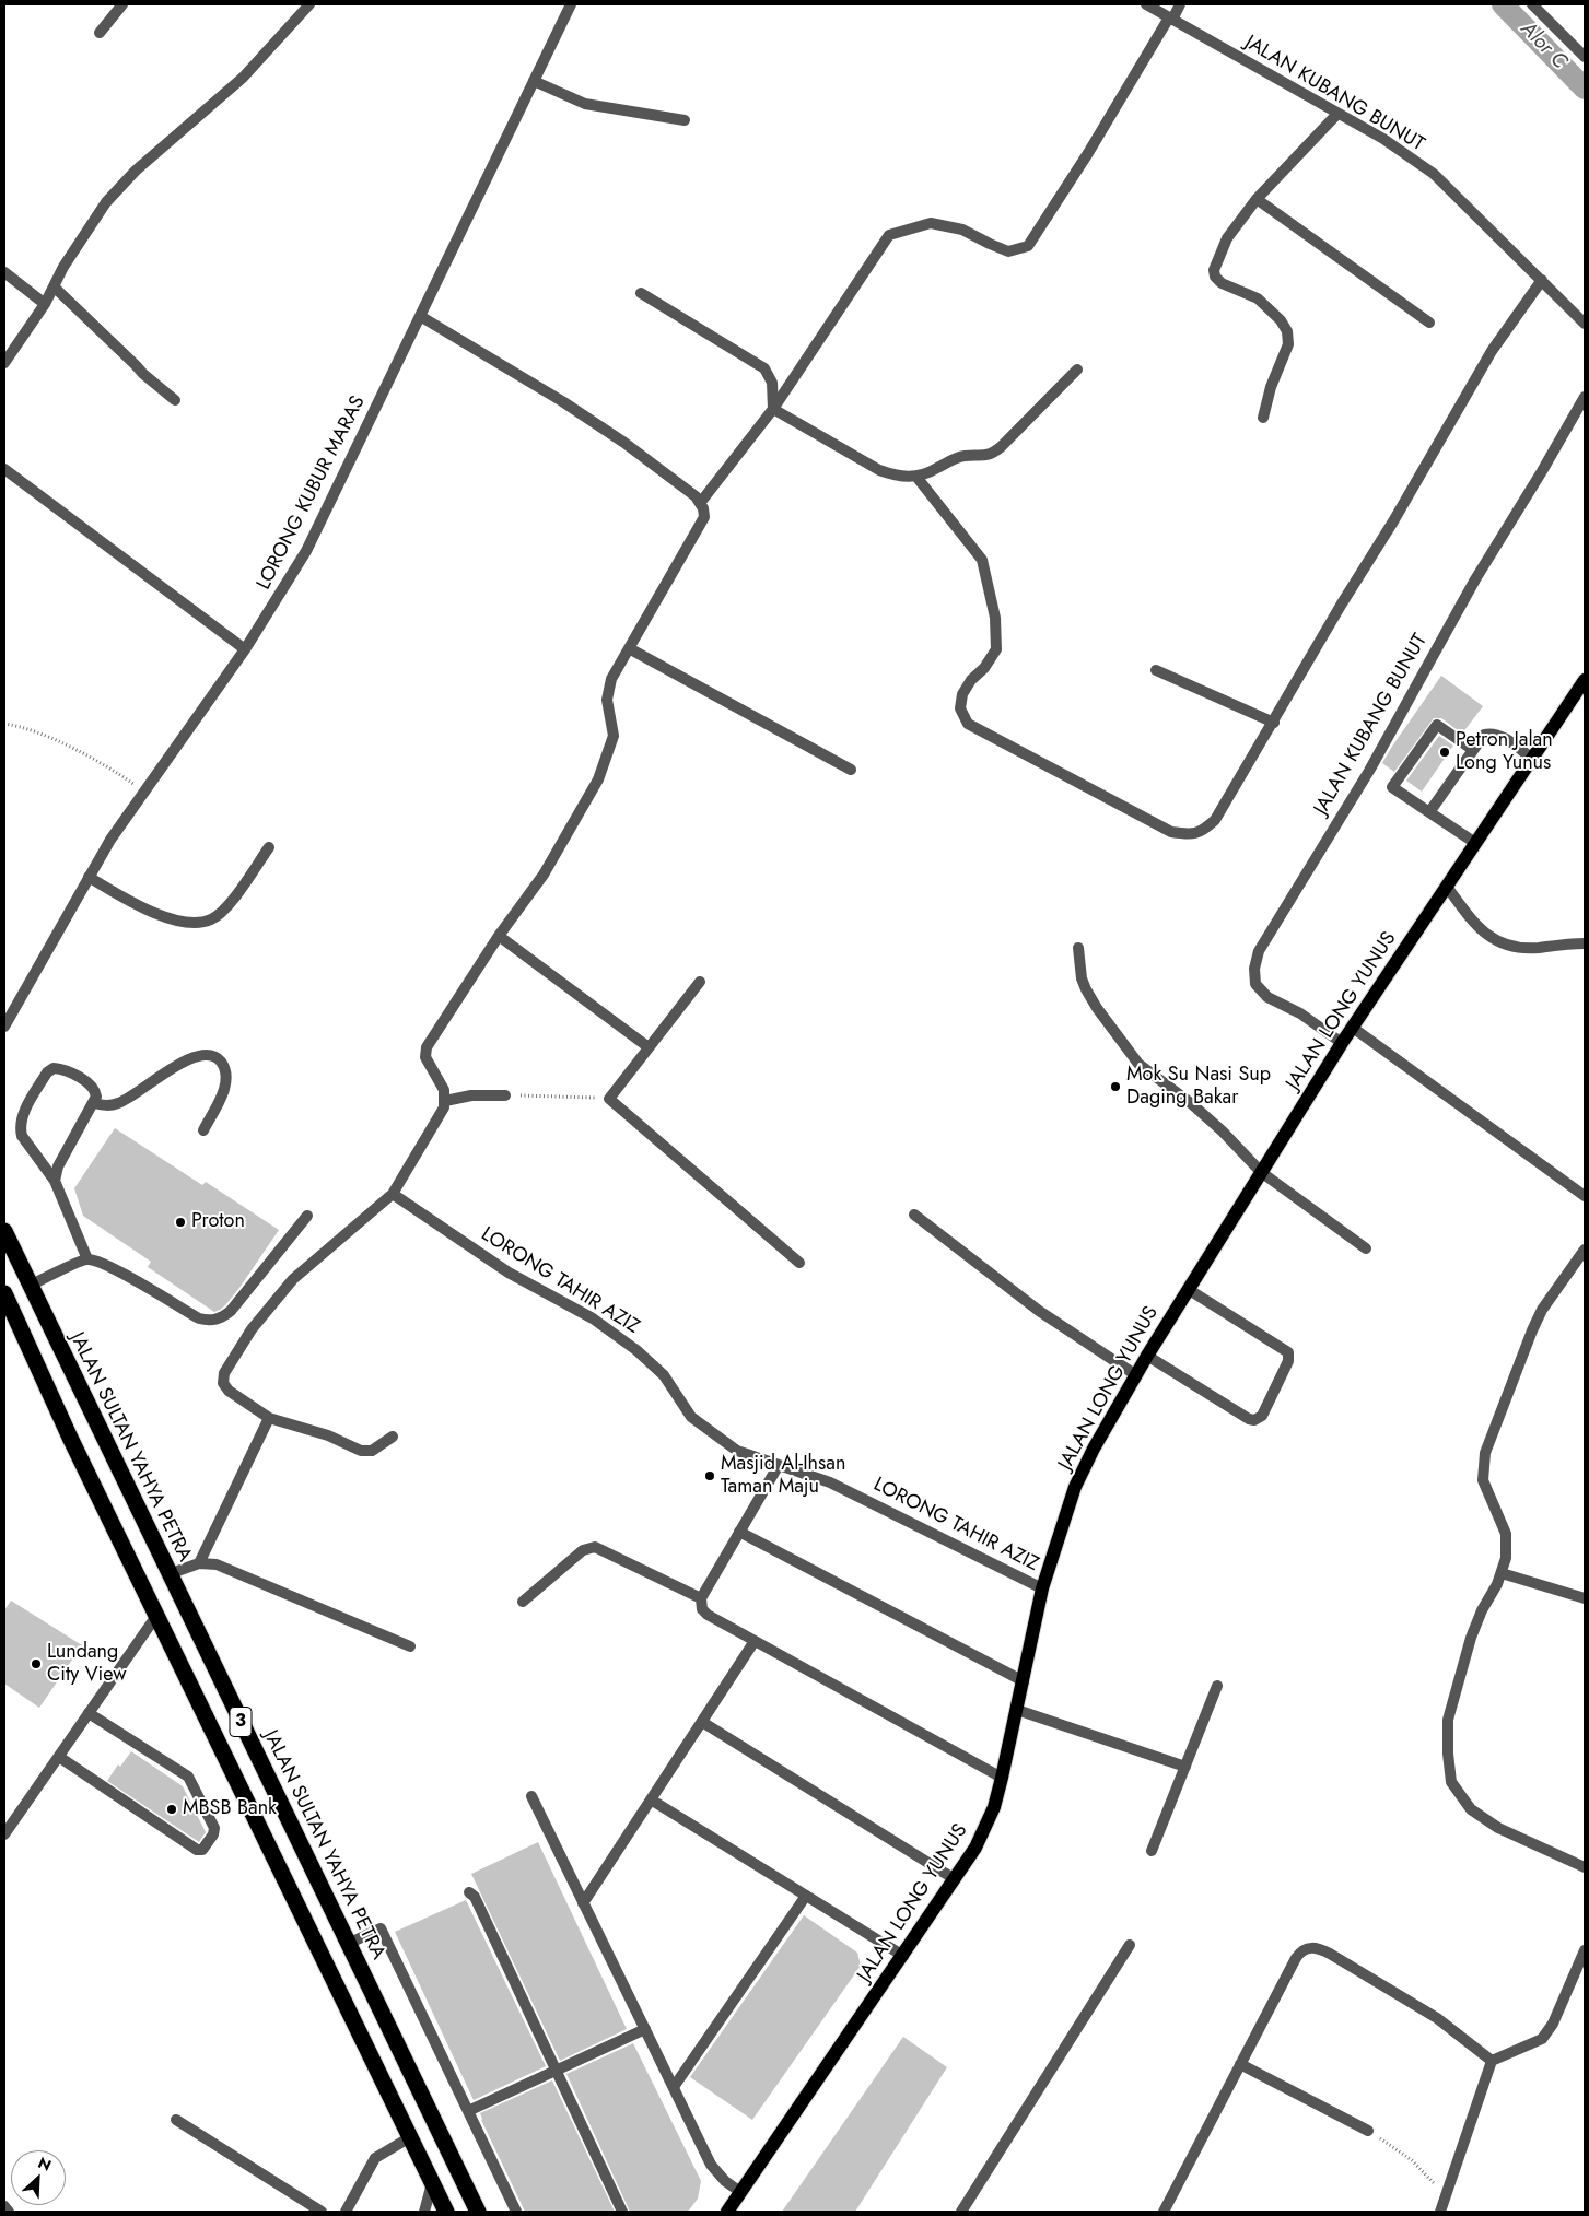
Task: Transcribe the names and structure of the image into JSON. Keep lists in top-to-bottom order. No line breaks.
{"streets":{"highway":["JALAN SULTAN YAHYA PETRA","3"],"main road":["JALAN LONG YUNUS"],"street":["JALAN KUBANG BUNUT","LORONG KUBUR MARAS","LORONG TAHIR AZIZ"]},"crossings":[["JALAN KUBANG BUNUT","JALAN LONG YUNUS"],["JALAN LONG YUNUS","LORONG TAHIR AZIZ"]],"water":["Alor C"],"places":["Petron Jalan Long Yunus","Mok Su Nasi Sup Daging Bakar","Proton","Masjid Al-Ihsan Taman Maju","Lundang City View","MBSB Bank"],"north":"top right"}
